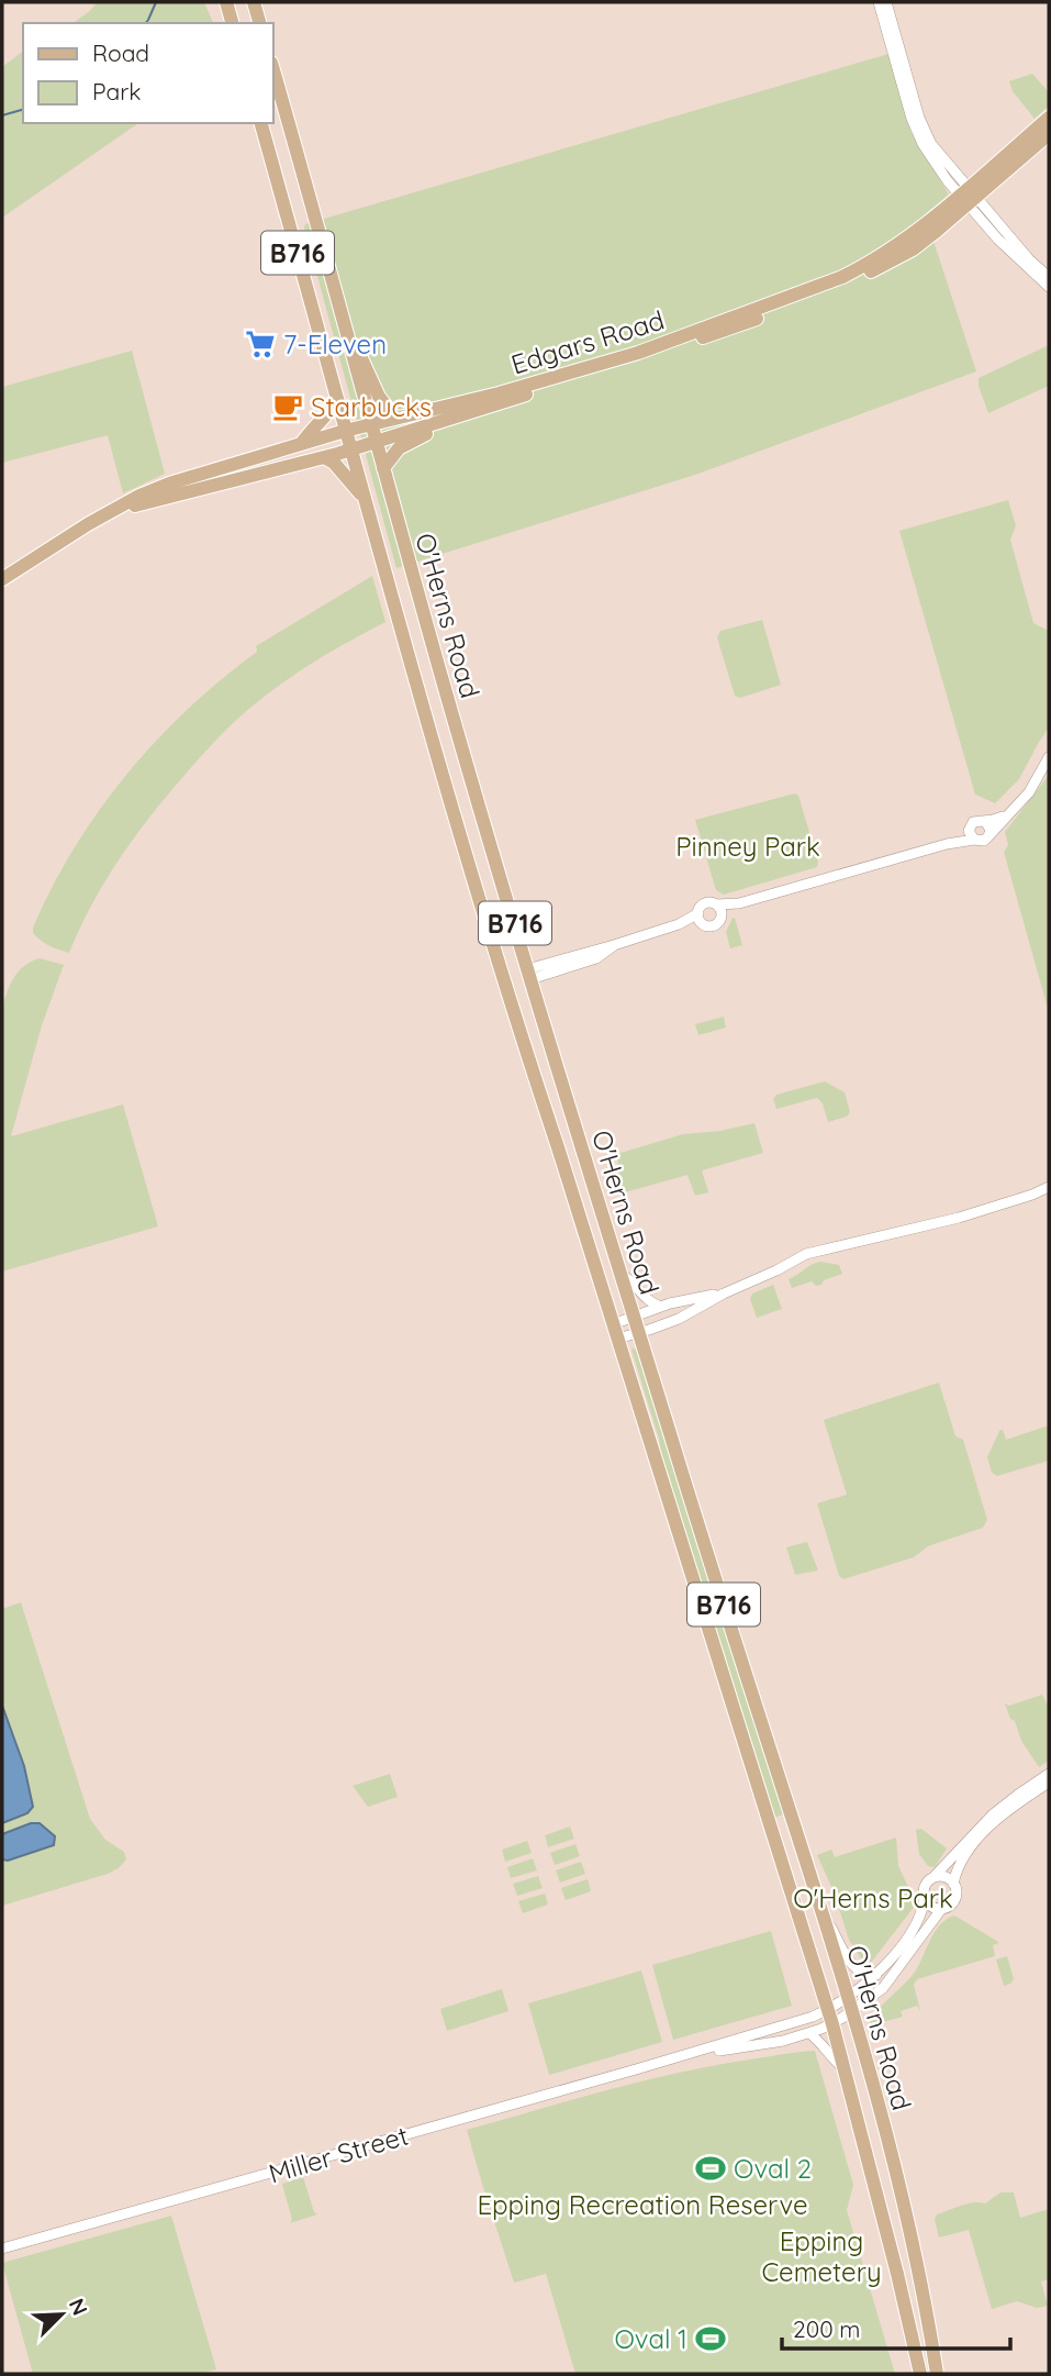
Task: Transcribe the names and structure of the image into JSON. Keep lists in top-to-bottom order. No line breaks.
{"streets":{"main road":["B716","Edgars Road","O'Herns Road"],"street":["Miller Street"]},"crossings":[["Edgars Road","O'Herns Road"],["O'Herns Road","Miller Street"]],"parks":["Pinney Park","O'Herns Park","Epping Recreation Reserve","Epping Cemetery"],"places":{"supermarket":["7-Eleven"],"cafe":["Starbucks"],"sports":["Oval 2","Oval 1"]},"legend":["Road","Park"],"scale_bar":"200 m","north":"top right"}
